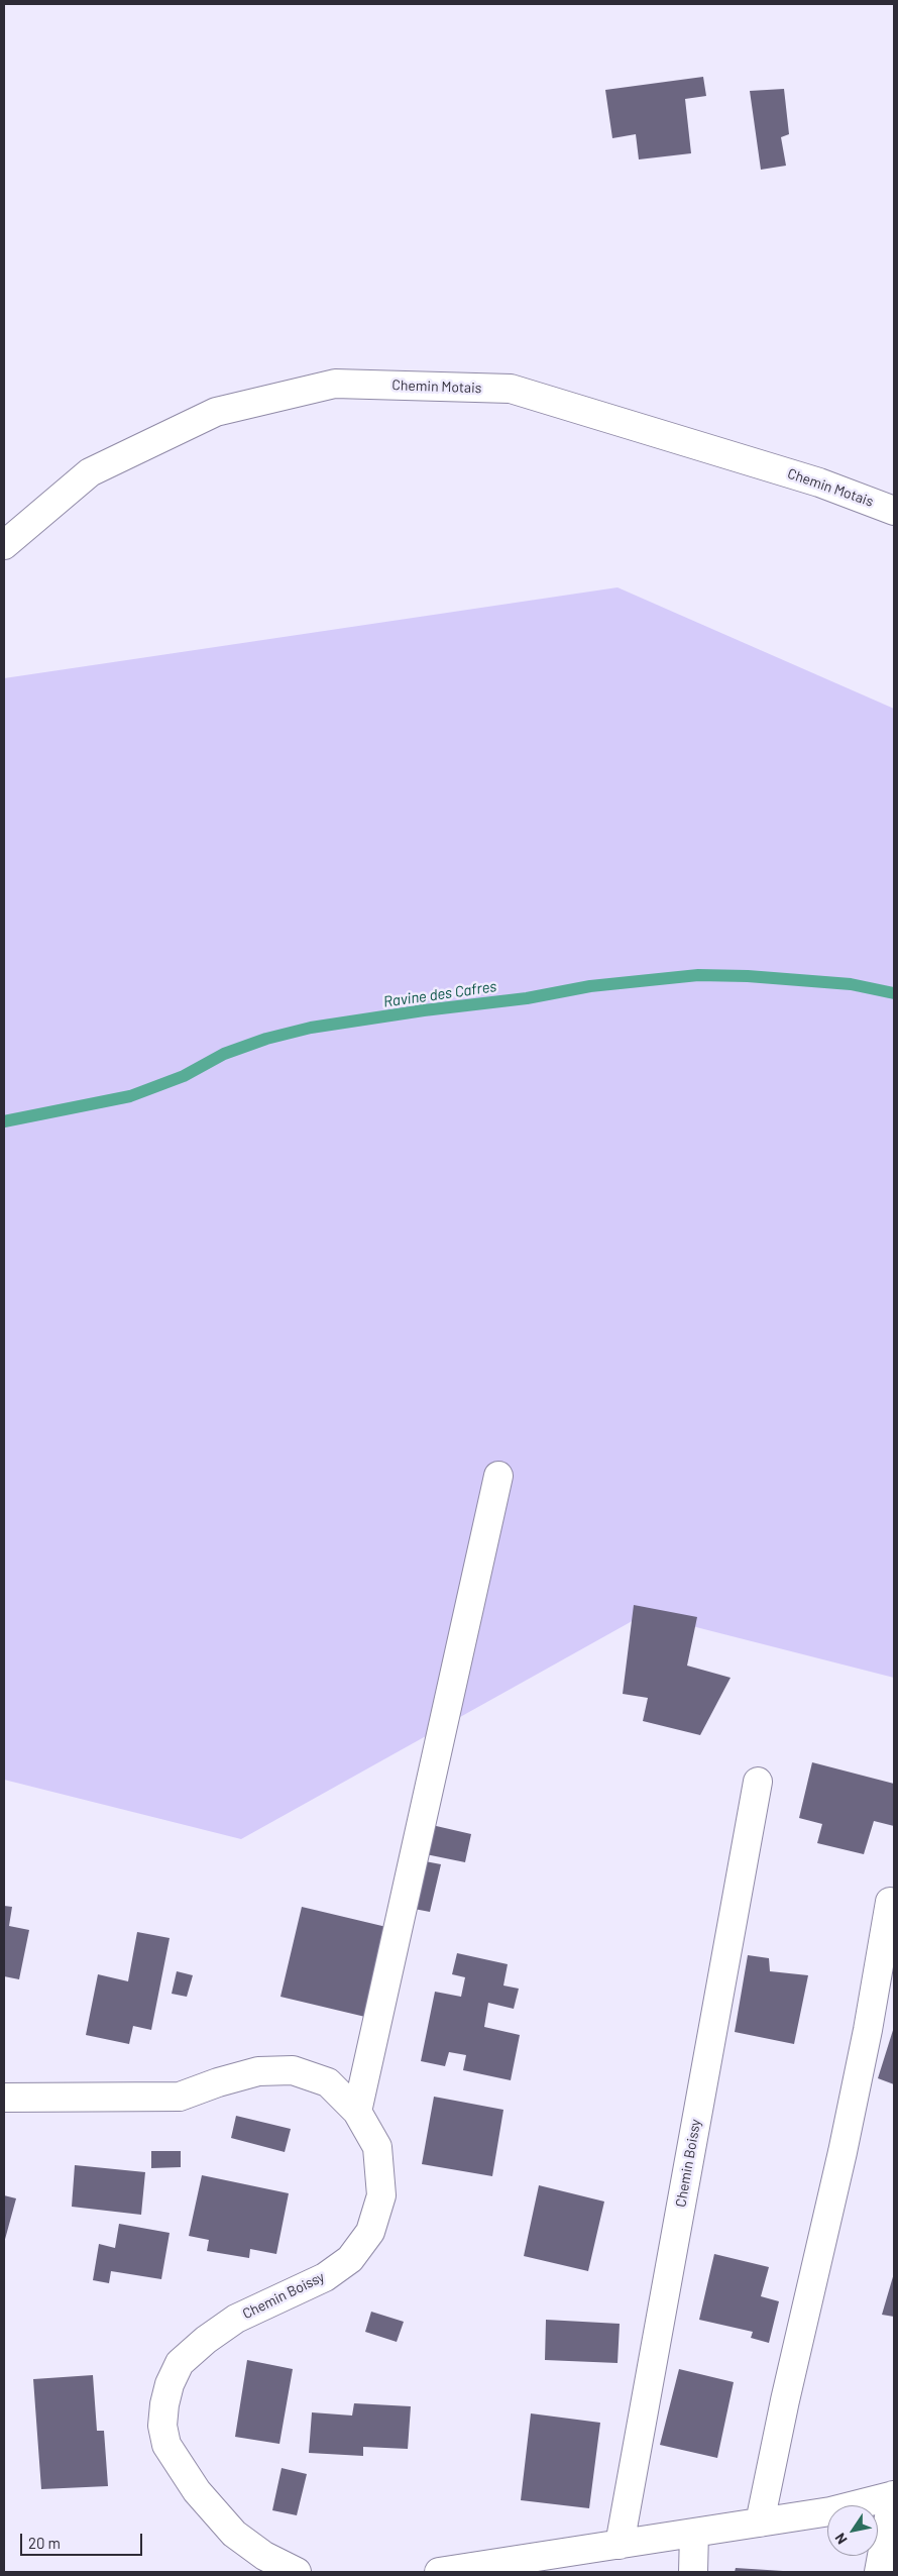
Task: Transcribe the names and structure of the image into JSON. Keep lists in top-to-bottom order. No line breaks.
{"streets":{"street":["Chemin Motais","Chemin Boissy"]},"water":["Ravine des Cafres"],"scale_bar":"20 m","north":"bottom left"}
